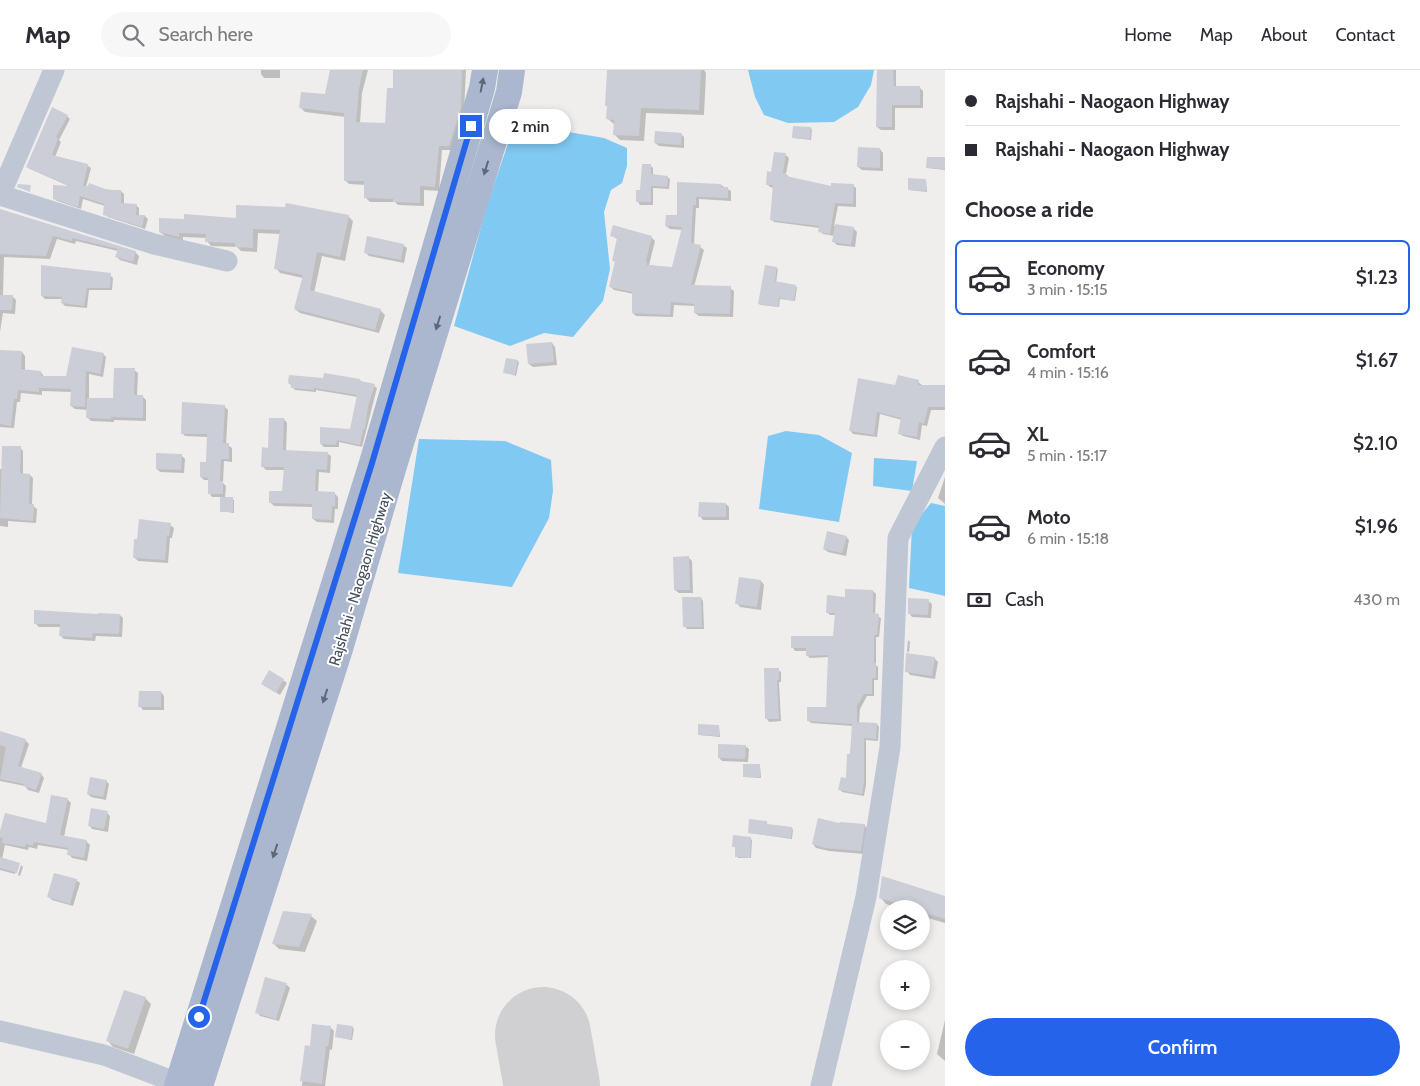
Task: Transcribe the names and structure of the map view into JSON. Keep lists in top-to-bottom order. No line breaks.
{"streets":{"main road":["Rajshahi - Naogaon Highway"]},"page":{"header":"Map","search":"Search here","nav":["Home","Map","About","Contact"],"banner":["Rajshahi - Naogaon Highway","Rajshahi - Naogaon Highway"],"bubble":"2 min","heading":"Choose a ride","list":[{"name":"Economy","note":"3 min · 15:15","value":"$1.23"},{"name":"Comfort","note":"4 min · 15:16","value":"$1.67"},{"name":"XL","note":"5 min · 15:17","value":"$2.10"},{"name":"Moto","note":"6 min · 15:18","value":"$1.96"}],"pay":["Cash","430 m"],"map_buttons":["+","−"],"buttons":"Confirm"}}
